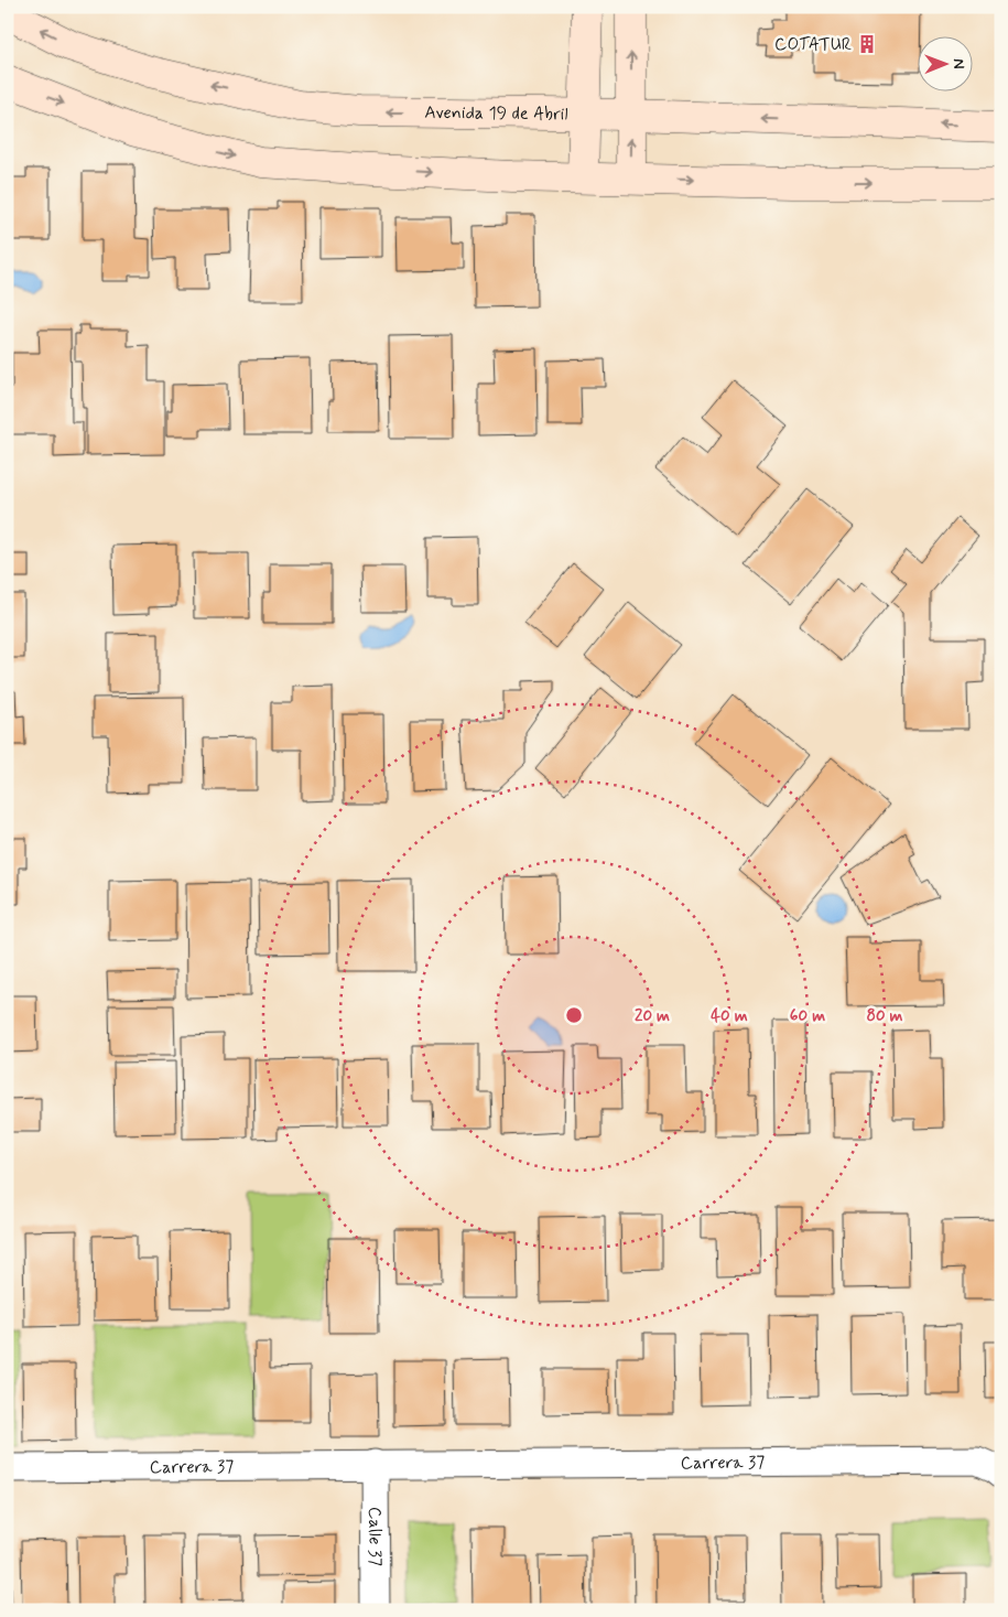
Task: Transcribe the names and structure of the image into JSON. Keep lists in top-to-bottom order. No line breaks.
{"streets":{"main road":["Avenida 19 de Abril"],"street":["Carrera 37","Calle 37"]},"crossings":[["Carrera 37","Calle 37"]],"places":{"building":["COTATUR"]},"north":"right","rings":["20 m","40 m","60 m","80 m"]}
